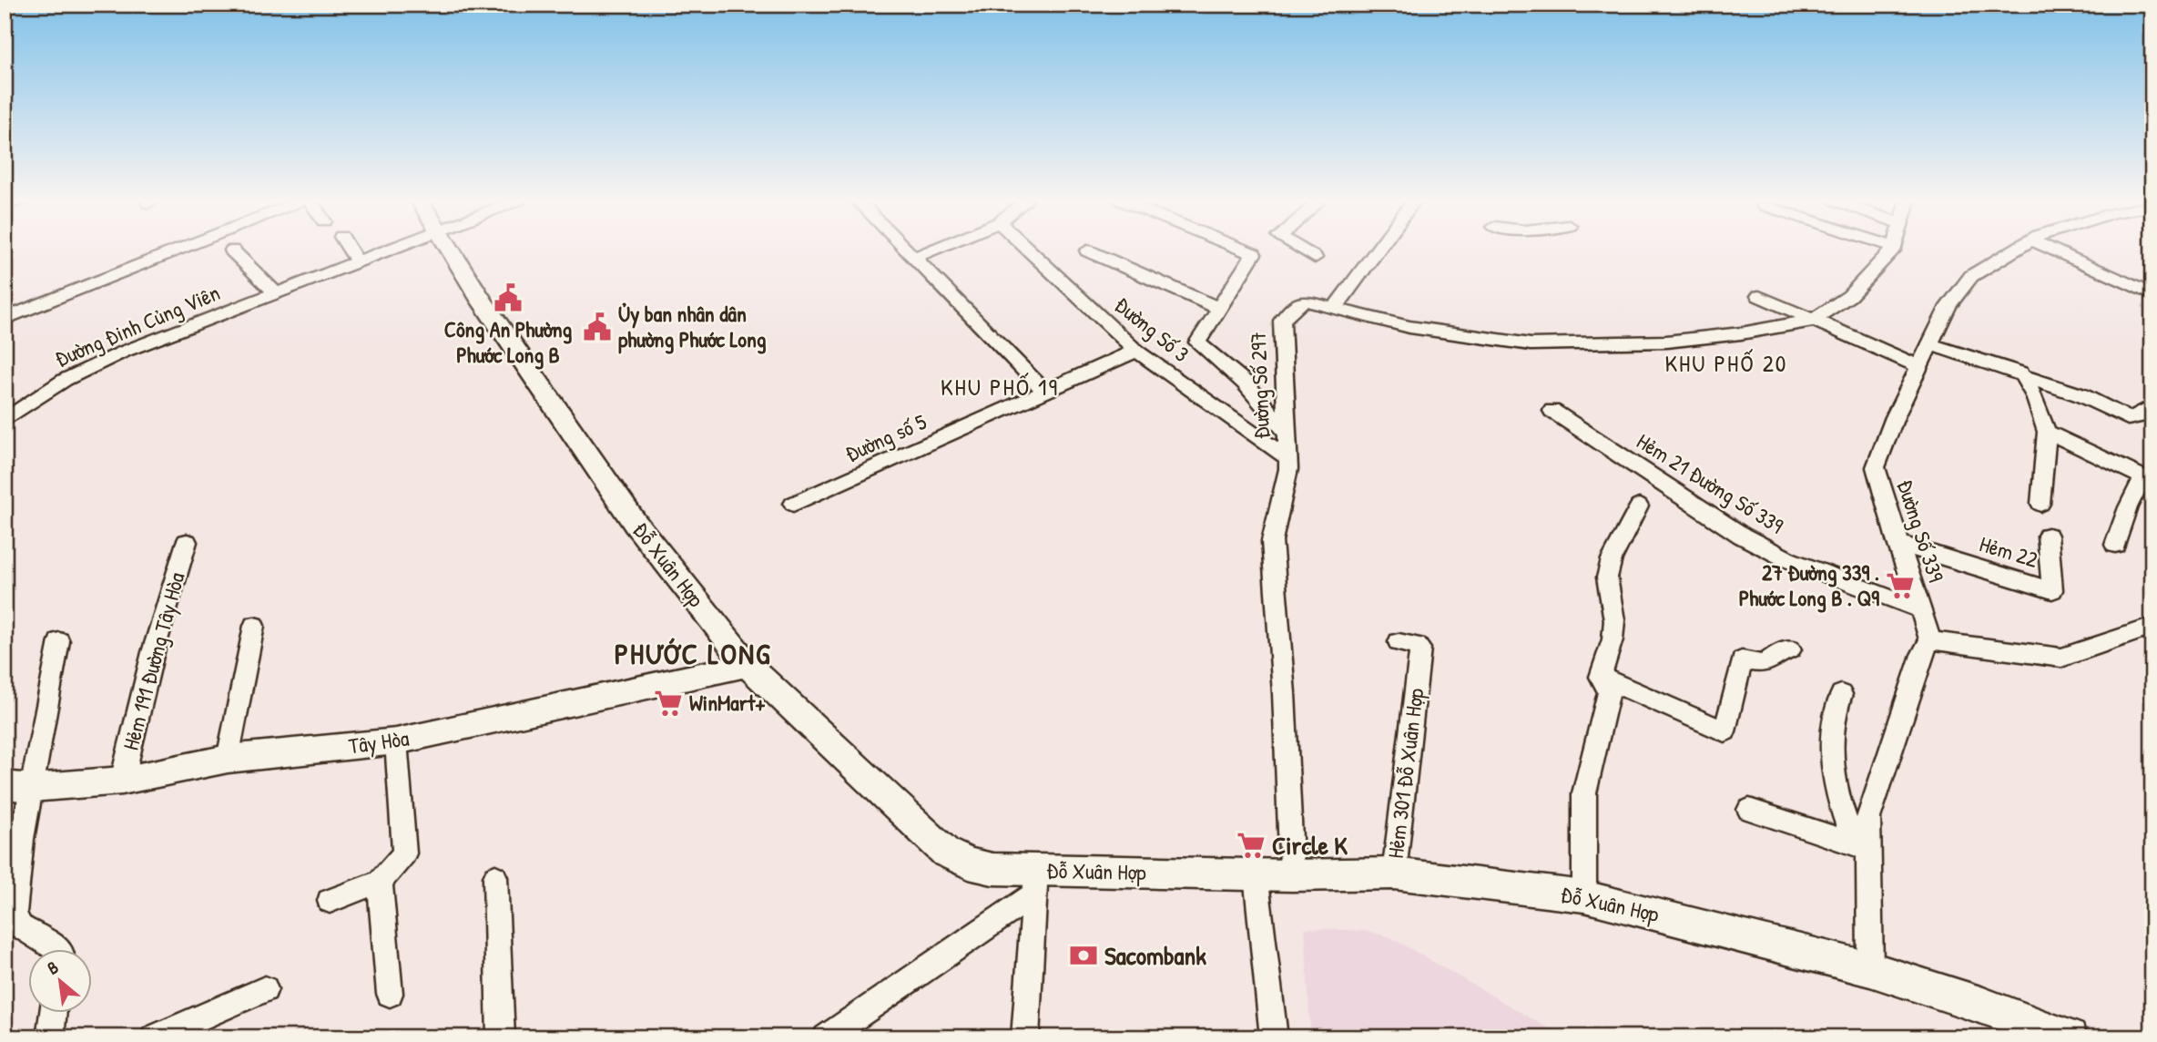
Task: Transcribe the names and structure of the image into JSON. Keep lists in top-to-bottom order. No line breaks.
{"streets":{"main road":["Đỗ Xuân Hợp","Tây Hòa"],"street":["Đường Đinh Củng Viên","Đường Số 3","Đường Số 297","Đường số 5","Hẻm 21 Đường Số 339","Đường Số 339","Hẻm 22","Hẻm 191 Đường Tây Hòa","Hẻm 301 Đỗ Xuân Hợp"]},"crossings":[["Đường Số 3","Đường Số 297"],["Đường Số 3","Đường số 5"],["Đường Số 297","Đỗ Xuân Hợp"],["Hẻm 21 Đường Số 339","Đường Số 339"],["Đường Số 339","Hẻm 22"],["Đỗ Xuân Hợp","Tây Hòa"],["Đỗ Xuân Hợp","Hẻm 301 Đỗ Xuân Hợp"],["Hẻm 191 Đường Tây Hòa","Tây Hòa"]],"districts":["KHU PHỐ 20","KHU PHỐ 19","PHƯỚC LONG"],"places":{"public building":["Công An Phường Phước Long B","Ủy ban nhân dân phường Phước Long"],"supermarket":["27 Đường 339 . Phước Long B . Q9","WinMart+","Circle K"],"bank":["Sacombank"]},"north":"top left"}
